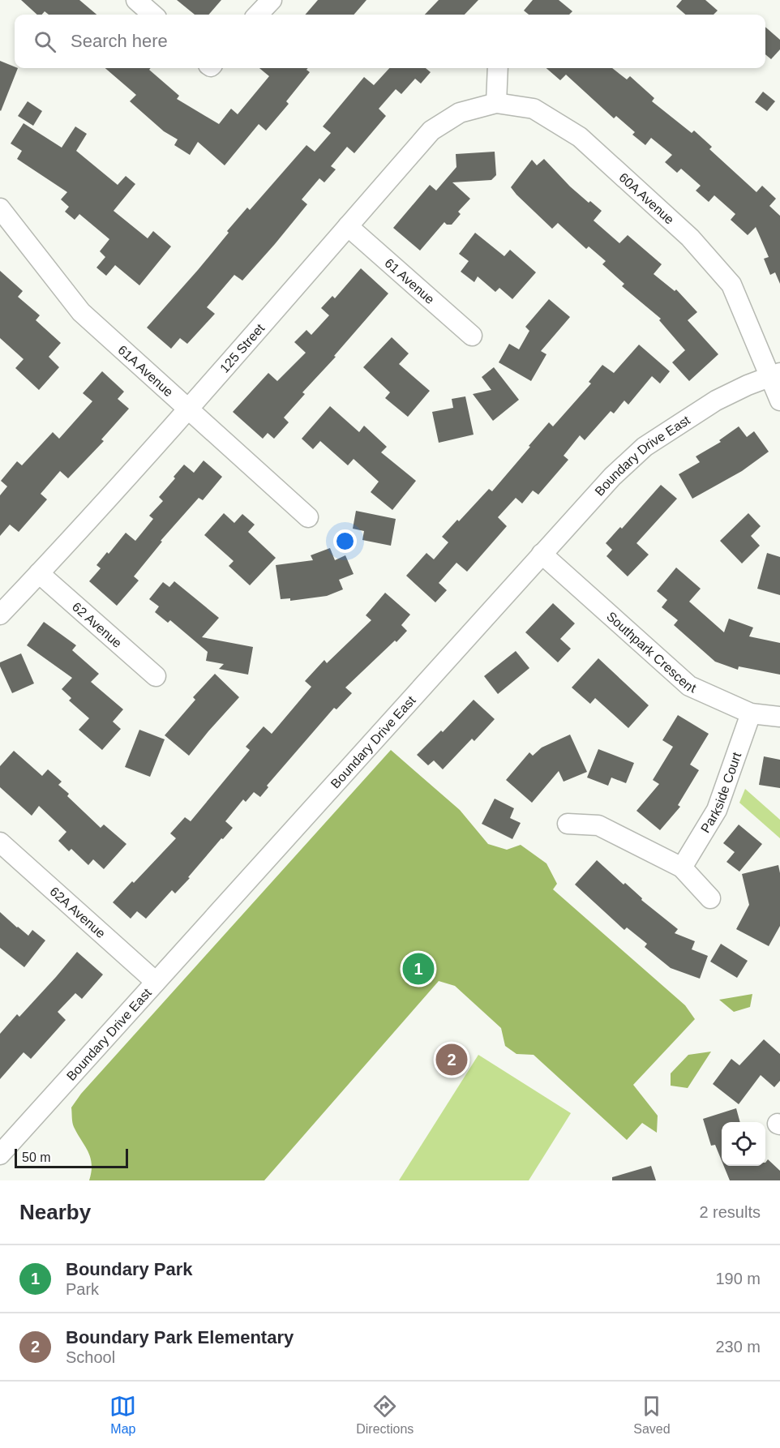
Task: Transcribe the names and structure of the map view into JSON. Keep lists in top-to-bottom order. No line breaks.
{"streets":{"street":["60A Avenue","61 Avenue","125 Street","61A Avenue","Boundary Drive East","62 Avenue","Southpark Crescent","Parkside Court","62A Avenue"]},"crossings":[["60A Avenue","125 Street"],["60A Avenue","Boundary Drive East"],["61 Avenue","125 Street"],["125 Street","61A Avenue"],["125 Street","62 Avenue"],["Boundary Drive East","Southpark Crescent"],["Boundary Drive East","62A Avenue"],["Southpark Crescent","Parkside Court"]],"scale_bar":"50 m","page":{"search":"Search here","pins":["1","2"],"scale":"50 m","heading":["Nearby","2 results"],"list":[{"mark":"1","name":"Boundary Park","note":"Park","value":"190 m"},{"mark":"2","name":"Boundary Park Elementary","note":"School","value":"230 m"}],"nav":["Map","Directions","Saved"]}}
